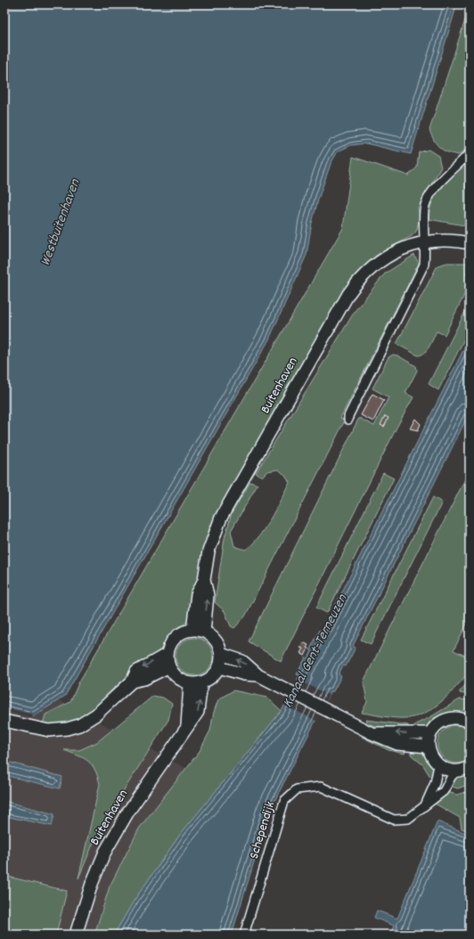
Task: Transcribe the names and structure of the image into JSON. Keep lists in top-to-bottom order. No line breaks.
{"streets":{"main road":["Buitenhaven"],"street":["Schependijk"]},"water":["Westbuitenhaven","Kanaal Gent-Terneuzen"]}
